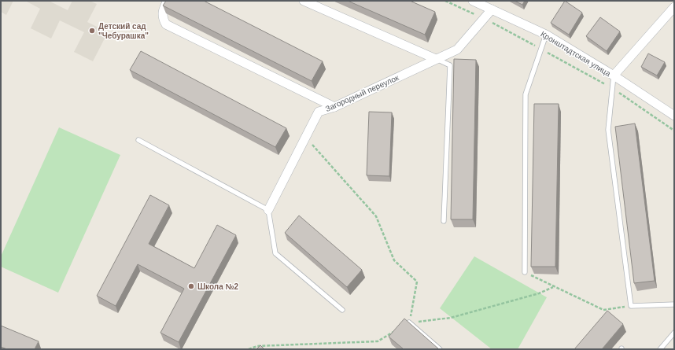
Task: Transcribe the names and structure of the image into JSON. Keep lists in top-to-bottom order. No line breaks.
{"streets":{"street":["Кронштадтская улица","Загородный переулок"]},"crossings":[["Кронштадтская улица","Загородный переулок"]],"places":["Детский сад \"Чебурашка\"","Школа №2"]}
